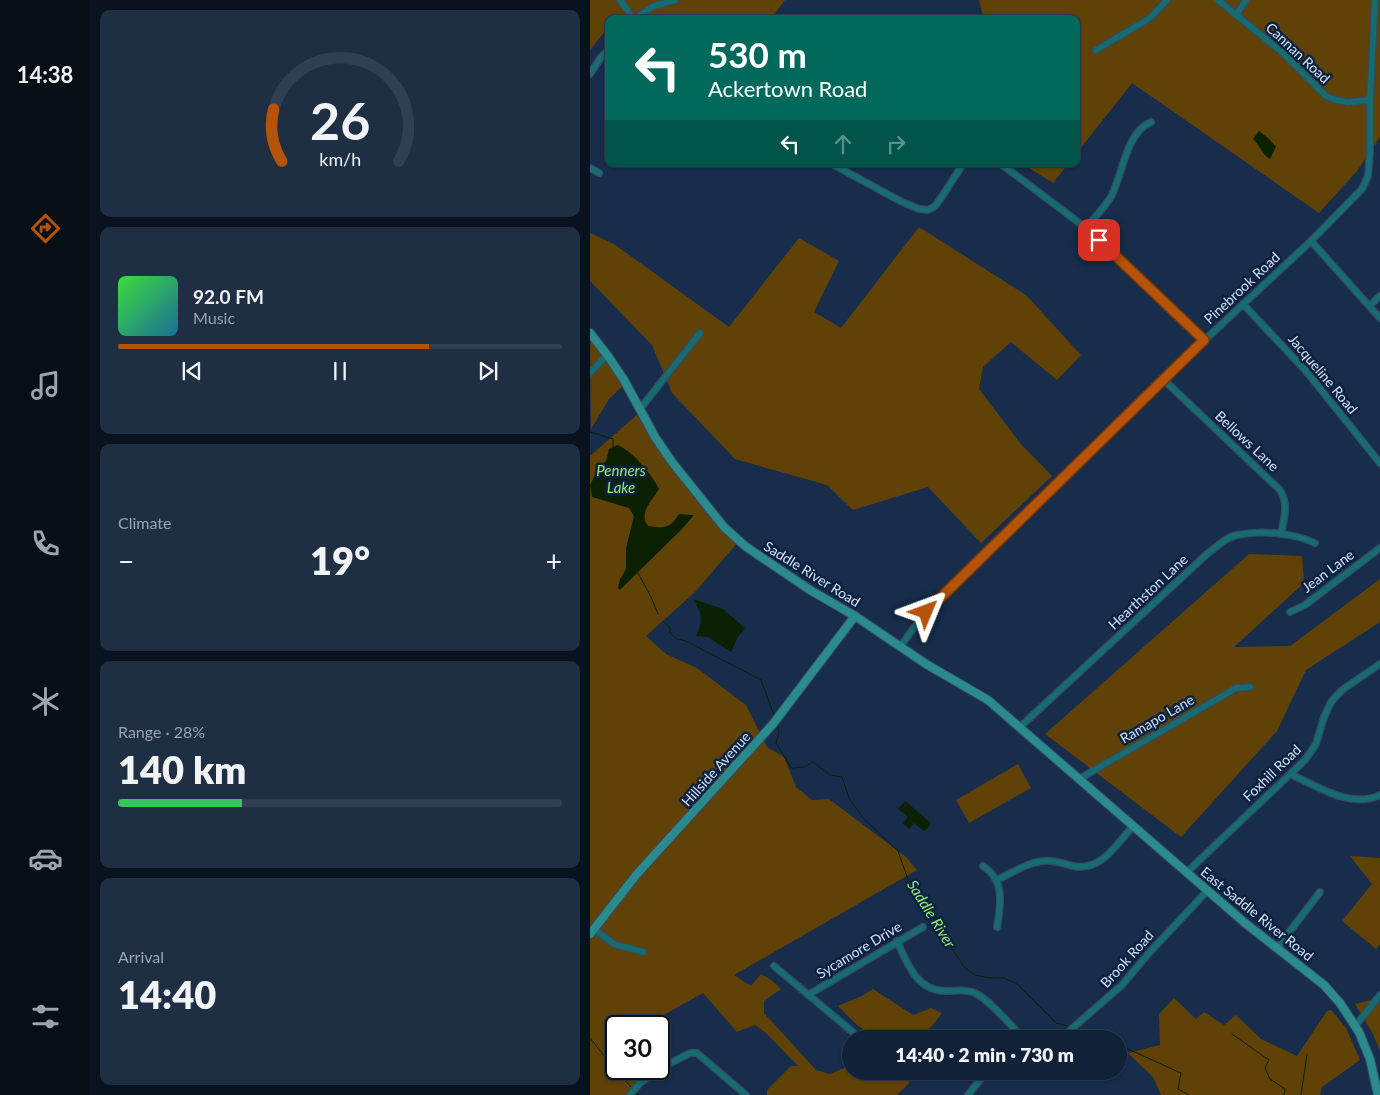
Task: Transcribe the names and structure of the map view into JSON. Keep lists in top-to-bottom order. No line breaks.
{"streets":{"main road":["Saddle River Road","Hillside Avenue","East Saddle River Road"],"street":["Cannan Road","Pinebrook Road","Jacqueline Road","Bellows Lane","Jean Lane","Hearthston Lane","Ramapo Lane","Foxhill Road","Sycamore Drive","Brook Road"]},"crossings":[["Cannan Road","Pinebrook Road"],["Pinebrook Road","Jacqueline Road"],["Pinebrook Road","Bellows Lane"],["Pinebrook Road","Saddle River Road"],["Bellows Lane","Hearthston Lane"],["Saddle River Road","Hearthston Lane"],["Saddle River Road","Ramapo Lane"],["Saddle River Road","Hillside Avenue"],["Saddle River Road","East Saddle River Road"],["Ramapo Lane","East Saddle River Road"],["Foxhill Road","East Saddle River Road"],["East Saddle River Road","Brook Road"]],"water":["Penners Lake","Saddle River"],"page":{"tabs":"14:38","turn":["530 m","Ackertown Road"],"song":["92.0 FM","Music"],"tile":["Climate",["Range · 28%","140 km"],["Arrival","14:40"]],"heat":["−","19°","+"],"limit":"30","trip":"14:40 · 2 min · 730 m","gauge":["26","km/h"]}}
